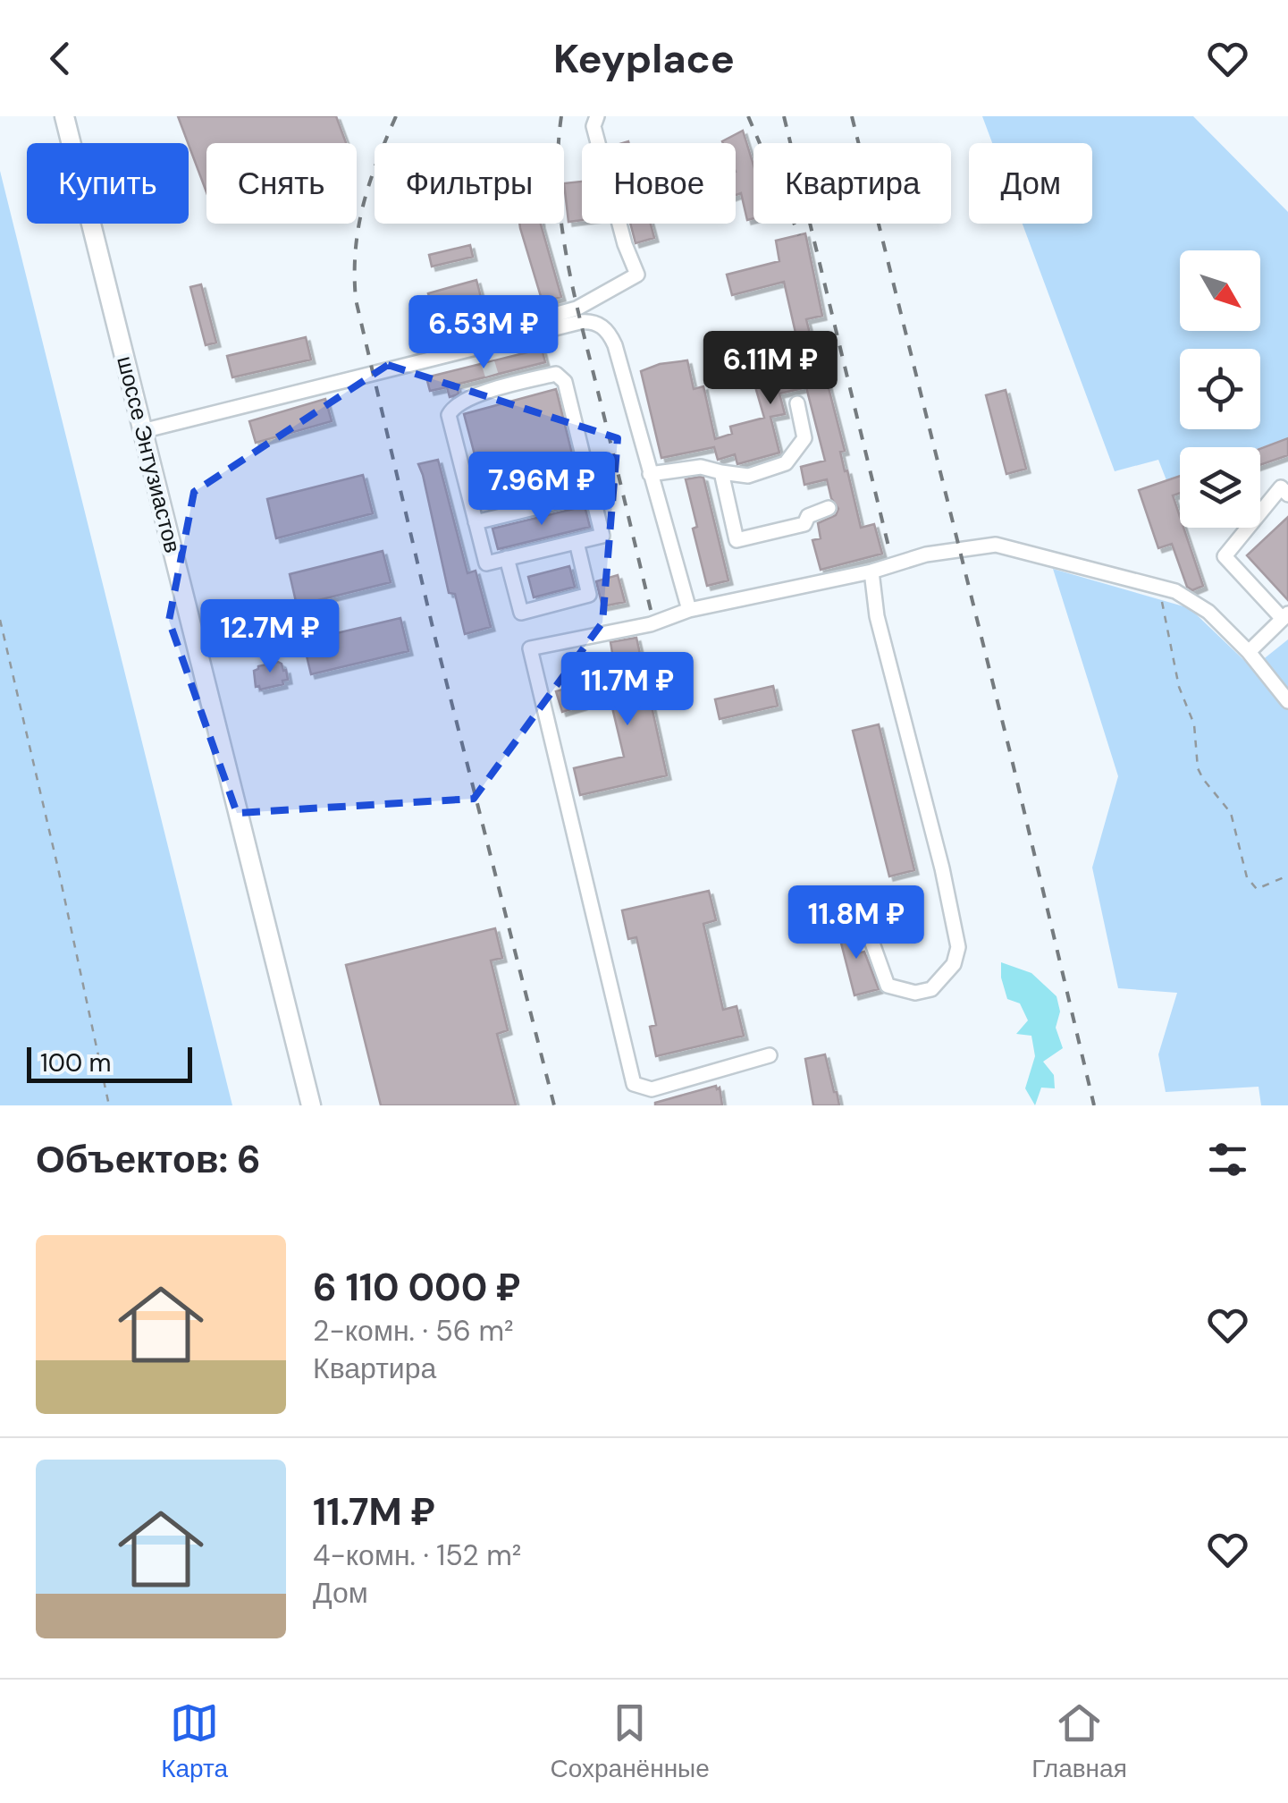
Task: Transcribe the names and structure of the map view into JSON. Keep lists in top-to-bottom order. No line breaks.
{"streets":{"main road":["шоссе Энтузиастов"]},"scale_bar":"100 m","north":"bottom right","page":{"header":"Keyplace","chip":["Купить","Снять","Фильтры","Новое","Квартира","Дом"],"price":["6.53M ₽","6.11M ₽","7.96M ₽","12.7M ₽","11.7M ₽","11.8M ₽"],"scale":"100 m","heading":"Объектов: 6","list":[{"name":"6 110 000 ₽","note":"2-комн. · 56 m² · Квартира"},{"name":"11.7M ₽","note":"4-комн. · 152 m² · Дом"}],"tabs":["Карта","Сохранённые","Главная"]}}
